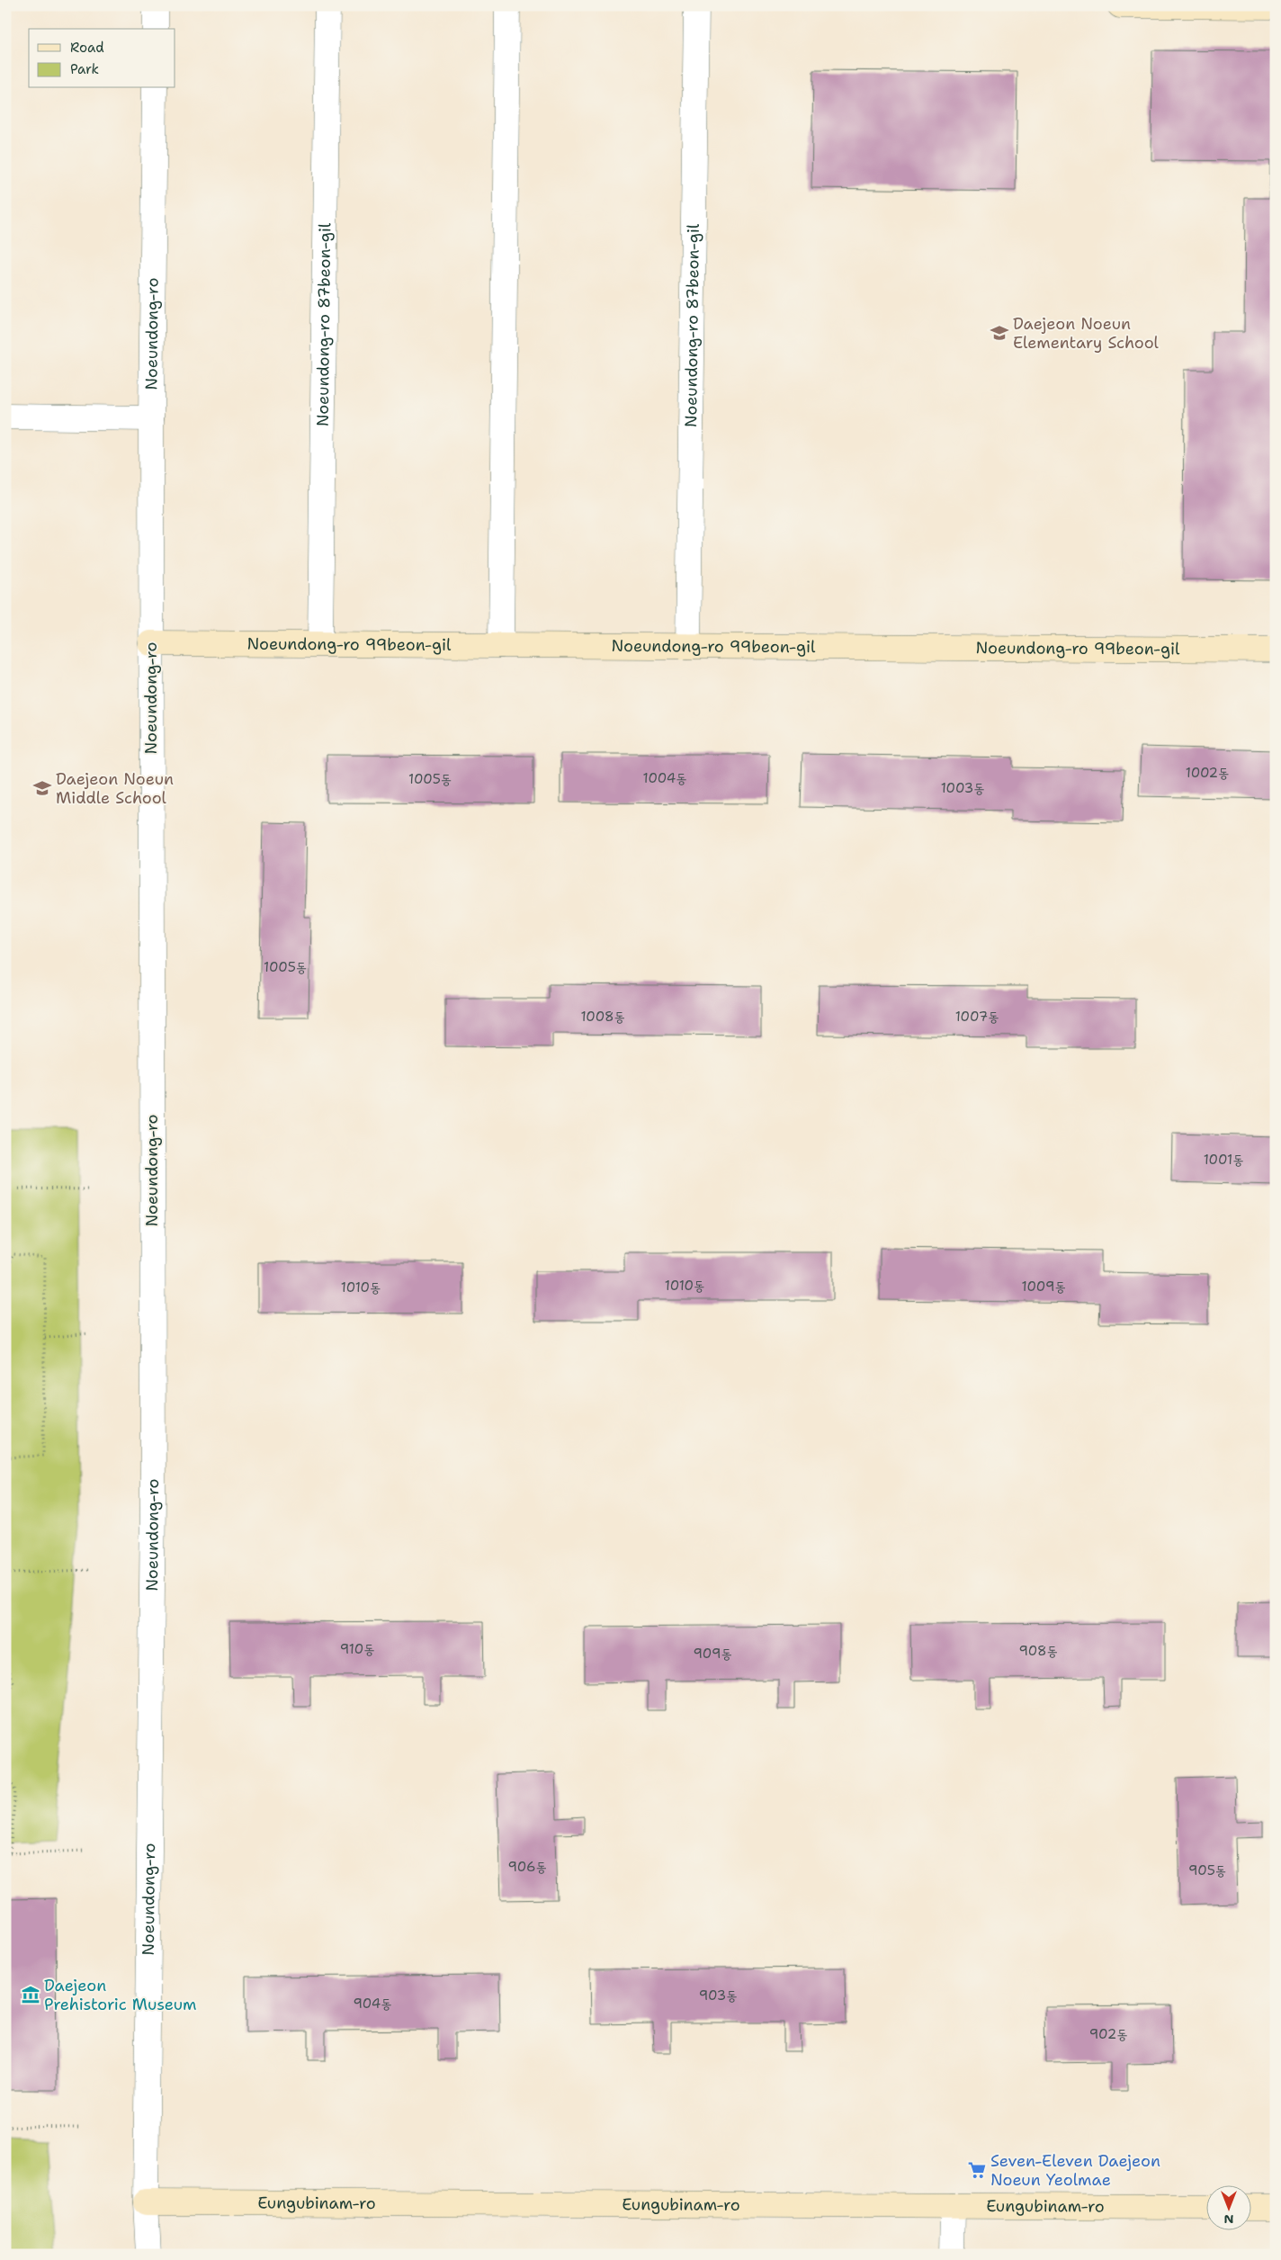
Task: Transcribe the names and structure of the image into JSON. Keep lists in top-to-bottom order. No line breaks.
{"streets":{"street":["Noeundong-ro 87beon-gil","Noeundong-ro","Noeundong-ro 99beon-gil","Eungubinam-ro"]},"crossings":[["Noeundong-ro 87beon-gil","Noeundong-ro 99beon-gil"],["Noeundong-ro","Noeundong-ro 99beon-gil"],["Noeundong-ro","Eungubinam-ro"]],"places":{"school or university":["Daejeon Noeun Elementary School","Daejeon Noeun Middle School"],"museum":["Daejeon Prehistoric Museum"],"supermarket":["Seven-Eleven Daejeon Noeun Yeolmae"]},"house_numbers":["1002동","1004동","1005동","1003동","1005동","1008동","1007동","1001동","1010동","1009동","1010동","910동","908동","909동","906동","905동","903동","904동","902동"],"legend":["Road","Park"],"north":"bottom"}
